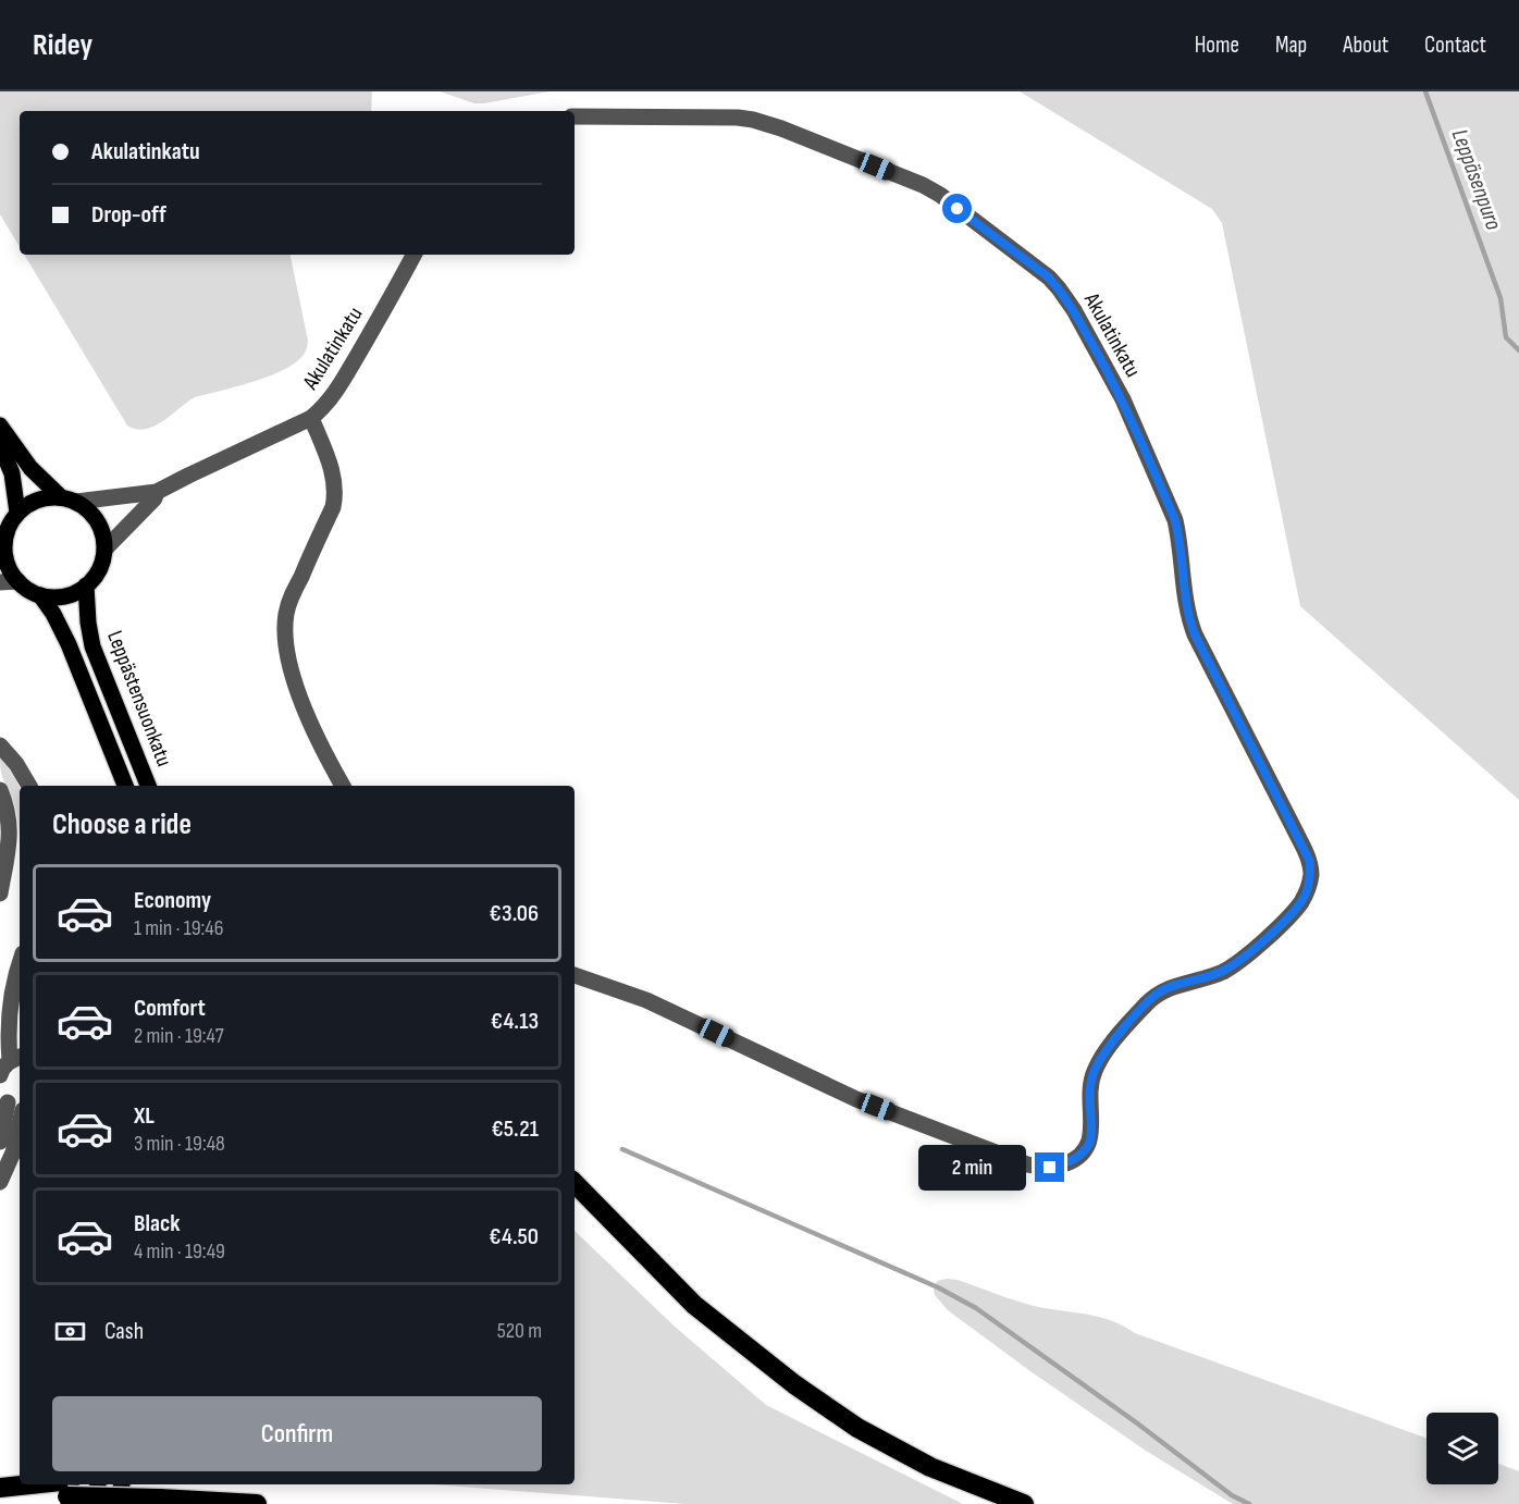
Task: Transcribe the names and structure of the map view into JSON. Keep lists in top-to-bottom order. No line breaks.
{"streets":{"main road":["Leppästensuonkatu"],"street":["Akulatinkatu"]},"crossings":[["Akulatinkatu","Leppästensuonkatu"]],"water":["Leppäsenpuro"],"page":{"header":"Ridey","nav":["Home","Map","About","Contact"],"banner":["Akulatinkatu","Drop-off"],"heading":"Choose a ride","list":[{"name":"Economy","note":"1 min · 19:46","value":"€3.06"},{"name":"Comfort","note":"2 min · 19:47","value":"€4.13"},{"name":"XL","note":"3 min · 19:48","value":"€5.21"},{"name":"Black","note":"4 min · 19:49","value":"€4.50"}],"bubble":"2 min","pay":["Cash","520 m"],"buttons":"Confirm"}}
